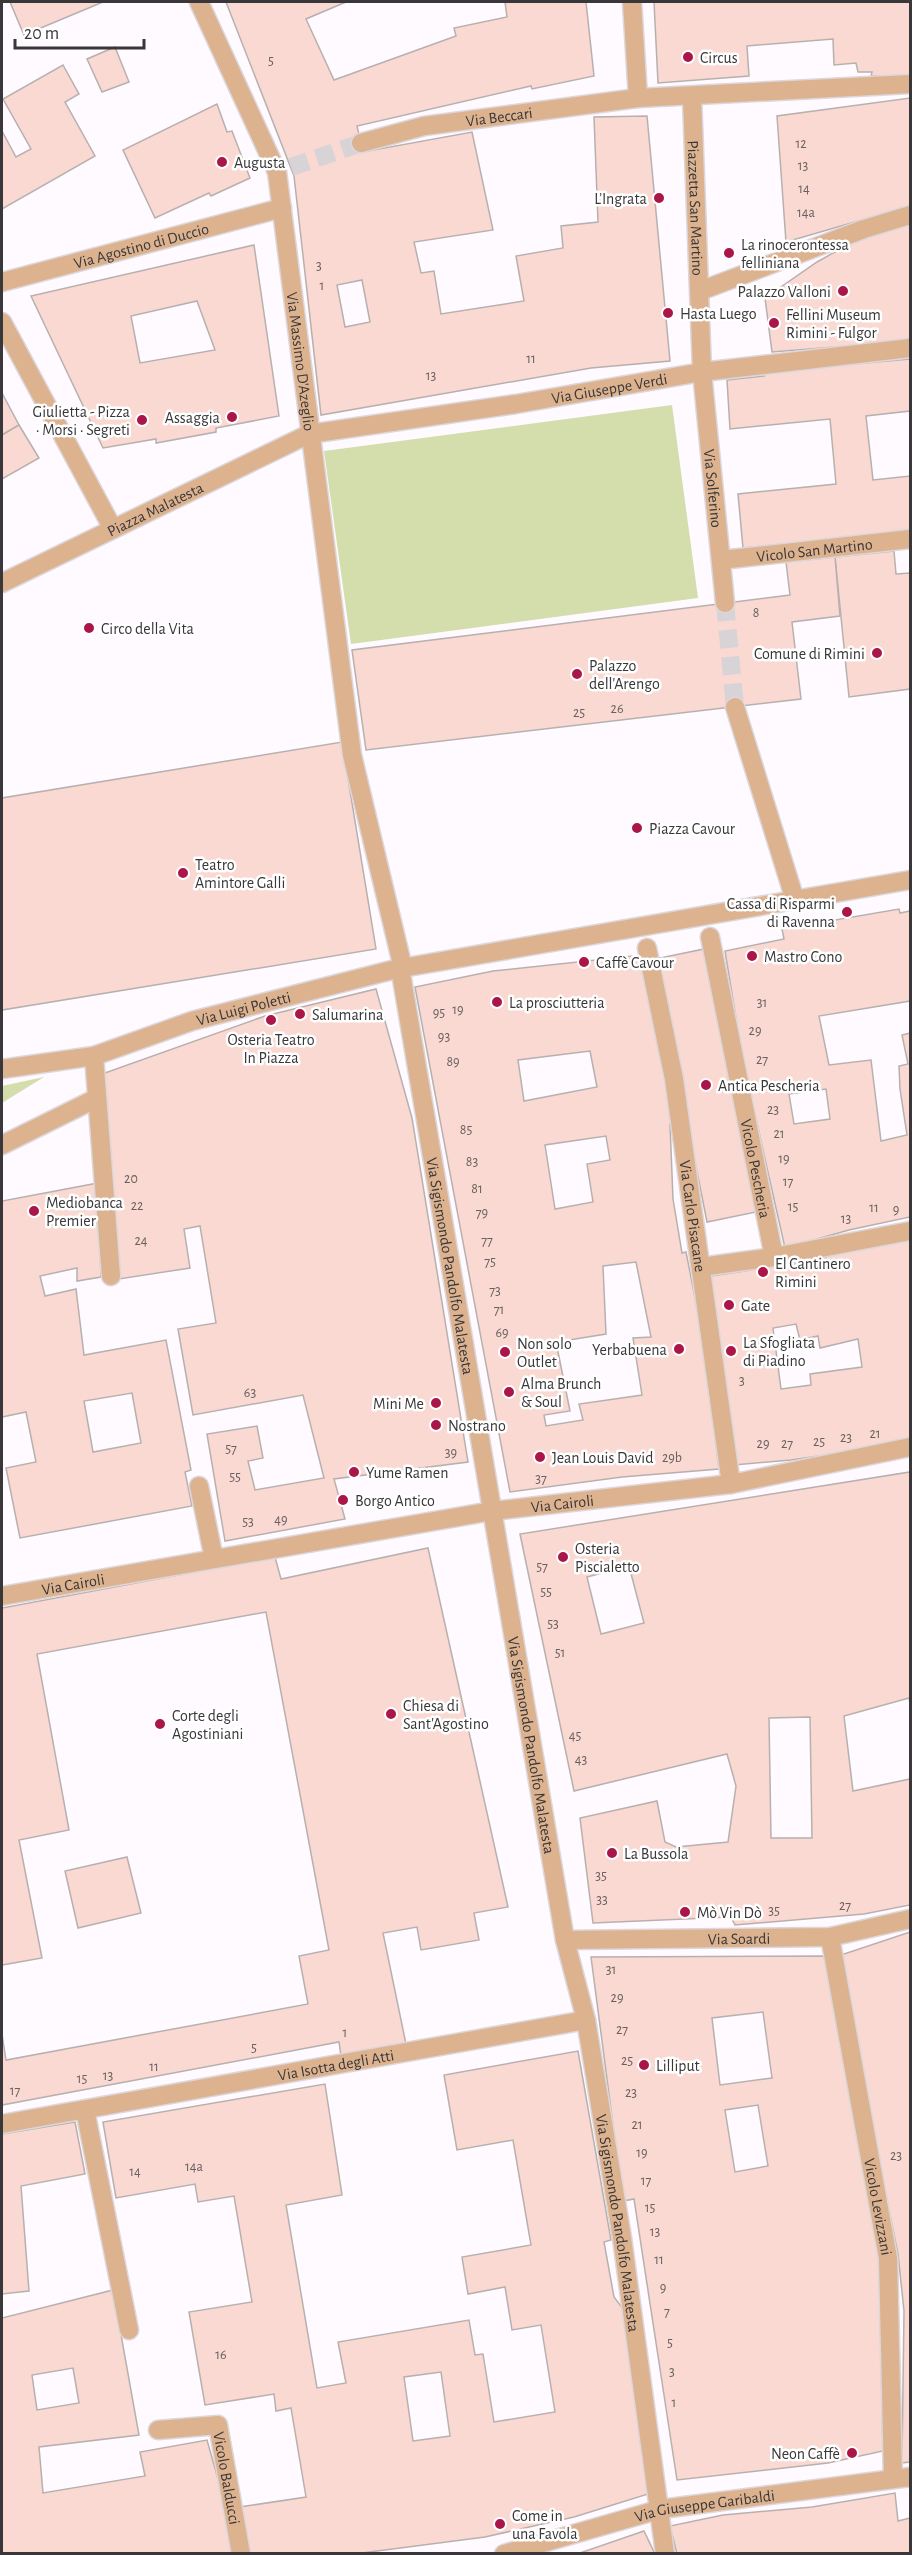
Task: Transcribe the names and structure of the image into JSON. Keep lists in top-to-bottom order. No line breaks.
{"streets":{"street":["Via Beccari","Piazzetta San Martino","Via Agostino di Duccio","Via Massimo D'Azeglio","Via Giuseppe Verdi","Via Solferino","Piazza Malatesta","Vicolo San Martino","Via Luigi Poletti","Vicolo Pescheria","Via Carlo Pisacane","Via Sigismondo Pandolfo Malatesta","Via Cairoli","Via Soardi","Via Isotta degli Atti","Vicolo Levizzani","Vicolo Balducci","Via Giuseppe Garibaldi"]},"crossings":[["Piazzetta San Martino","Via Giuseppe Verdi"],["Piazzetta San Martino","Via Solferino"],["Via Agostino di Duccio","Via Massimo D'Azeglio"],["Via Massimo D'Azeglio","Via Giuseppe Verdi"],["Via Massimo D'Azeglio","Piazza Malatesta"],["Via Massimo D'Azeglio","Via Luigi Poletti"],["Via Massimo D'Azeglio","Via Sigismondo Pandolfo Malatesta"],["Via Giuseppe Verdi","Via Solferino"],["Via Giuseppe Verdi","Piazza Malatesta"],["Via Solferino","Vicolo San Martino"],["Via Luigi Poletti","Via Sigismondo Pandolfo Malatesta"],["Via Carlo Pisacane","Via Cairoli"],["Via Sigismondo Pandolfo Malatesta","Via Cairoli"],["Via Sigismondo Pandolfo Malatesta","Via Soardi"],["Via Sigismondo Pandolfo Malatesta","Via Isotta degli Atti"],["Via Sigismondo Pandolfo Malatesta","Via Giuseppe Garibaldi"],["Via Soardi","Vicolo Levizzani"],["Vicolo Levizzani","Via Giuseppe Garibaldi"]],"places":["Circus","Augusta","L’Ingrata","La rinocerontessa felliniana","Palazzo Valloni","Hasta Luego","Fellini Museum Rimini - Fulgor","Assaggia","Giulietta - Pizza • Morsi • Segreti","Circo della Vita","Comune di Rimini","Palazzo dell'Arengo","Piazza Cavour","Teatro Amintore Galli","Cassa di Risparmi di Ravenna","Mastro Cono","Caffè Cavour","La prosciutteria","Salumarina","Osteria Teatro In Piazza","Antica Pescheria","Mediobanca Premier","El Cantinero Rimini","Gate","Yerbabuena","La Sfogliata di Piadino","Non solo Outlet","Alma Brunch & Soul","Mini Me","Nostrano","Jean Louis David","Yume Ramen","Borgo Antico","Osteria Piscialetto","Chiesa di Sant'Agostino","Corte degli Agostiniani","La Bussola","Mò Vin Dò","Lilliput","Neon Caffè","Come in una Favola"],"house_numbers":["5","12","13","14","14a","3","1","11","13","8","26","25","31","19","95","29","93","27","89","23","85","21","19","83","20","17","81","22","15","11","9","79","13","24","77","75","73","71","69","3","63","21","23","25","29","27","57","39","29b","55","37","49","53","57","55","53","51","45","43","35","33","27","35","31","29","27","1","5","25","11","13","15","17","23","21","19","23","14a","14","17","15","13","11","9","7","5","16","3","1"],"scale_bar":"20 m"}
